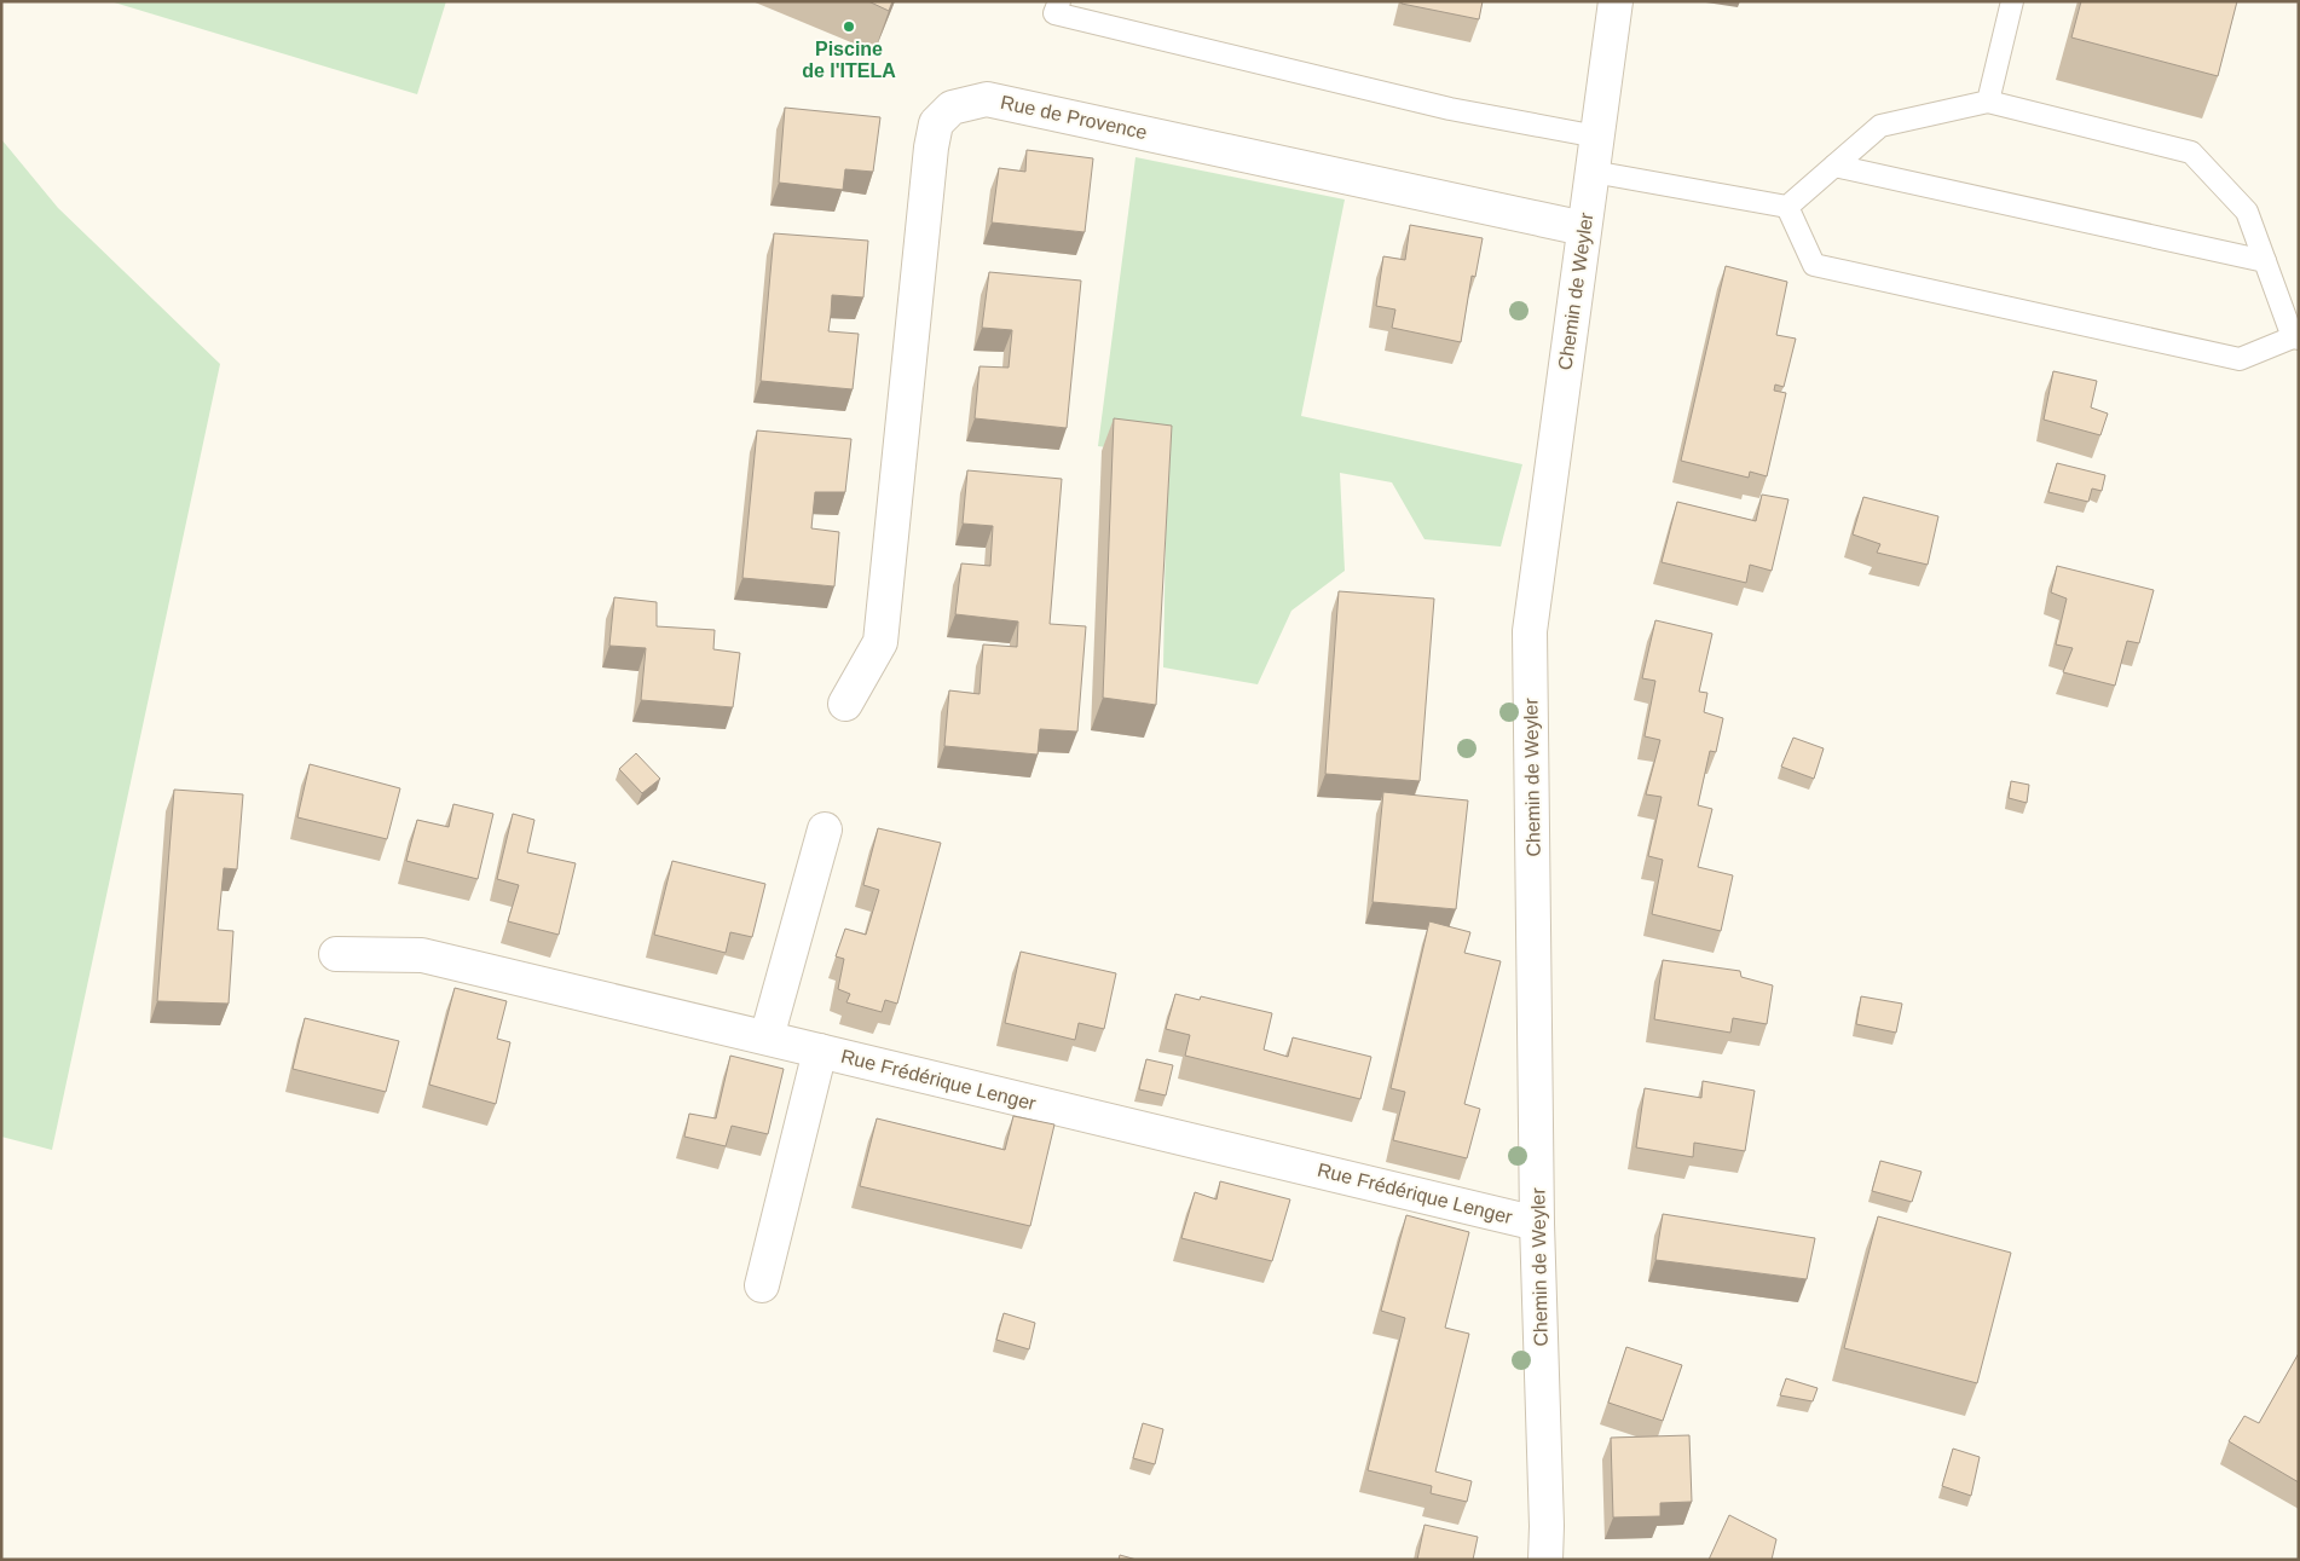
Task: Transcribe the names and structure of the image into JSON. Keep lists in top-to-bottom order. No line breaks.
{"streets":{"street":["Rue de Provence","Chemin de Weyler","Rue Frédérique Lenger"]},"crossings":[["Rue de Provence","Chemin de Weyler"],["Chemin de Weyler","Rue Frédérique Lenger"]],"places":["Piscine de l'ITELA"]}
